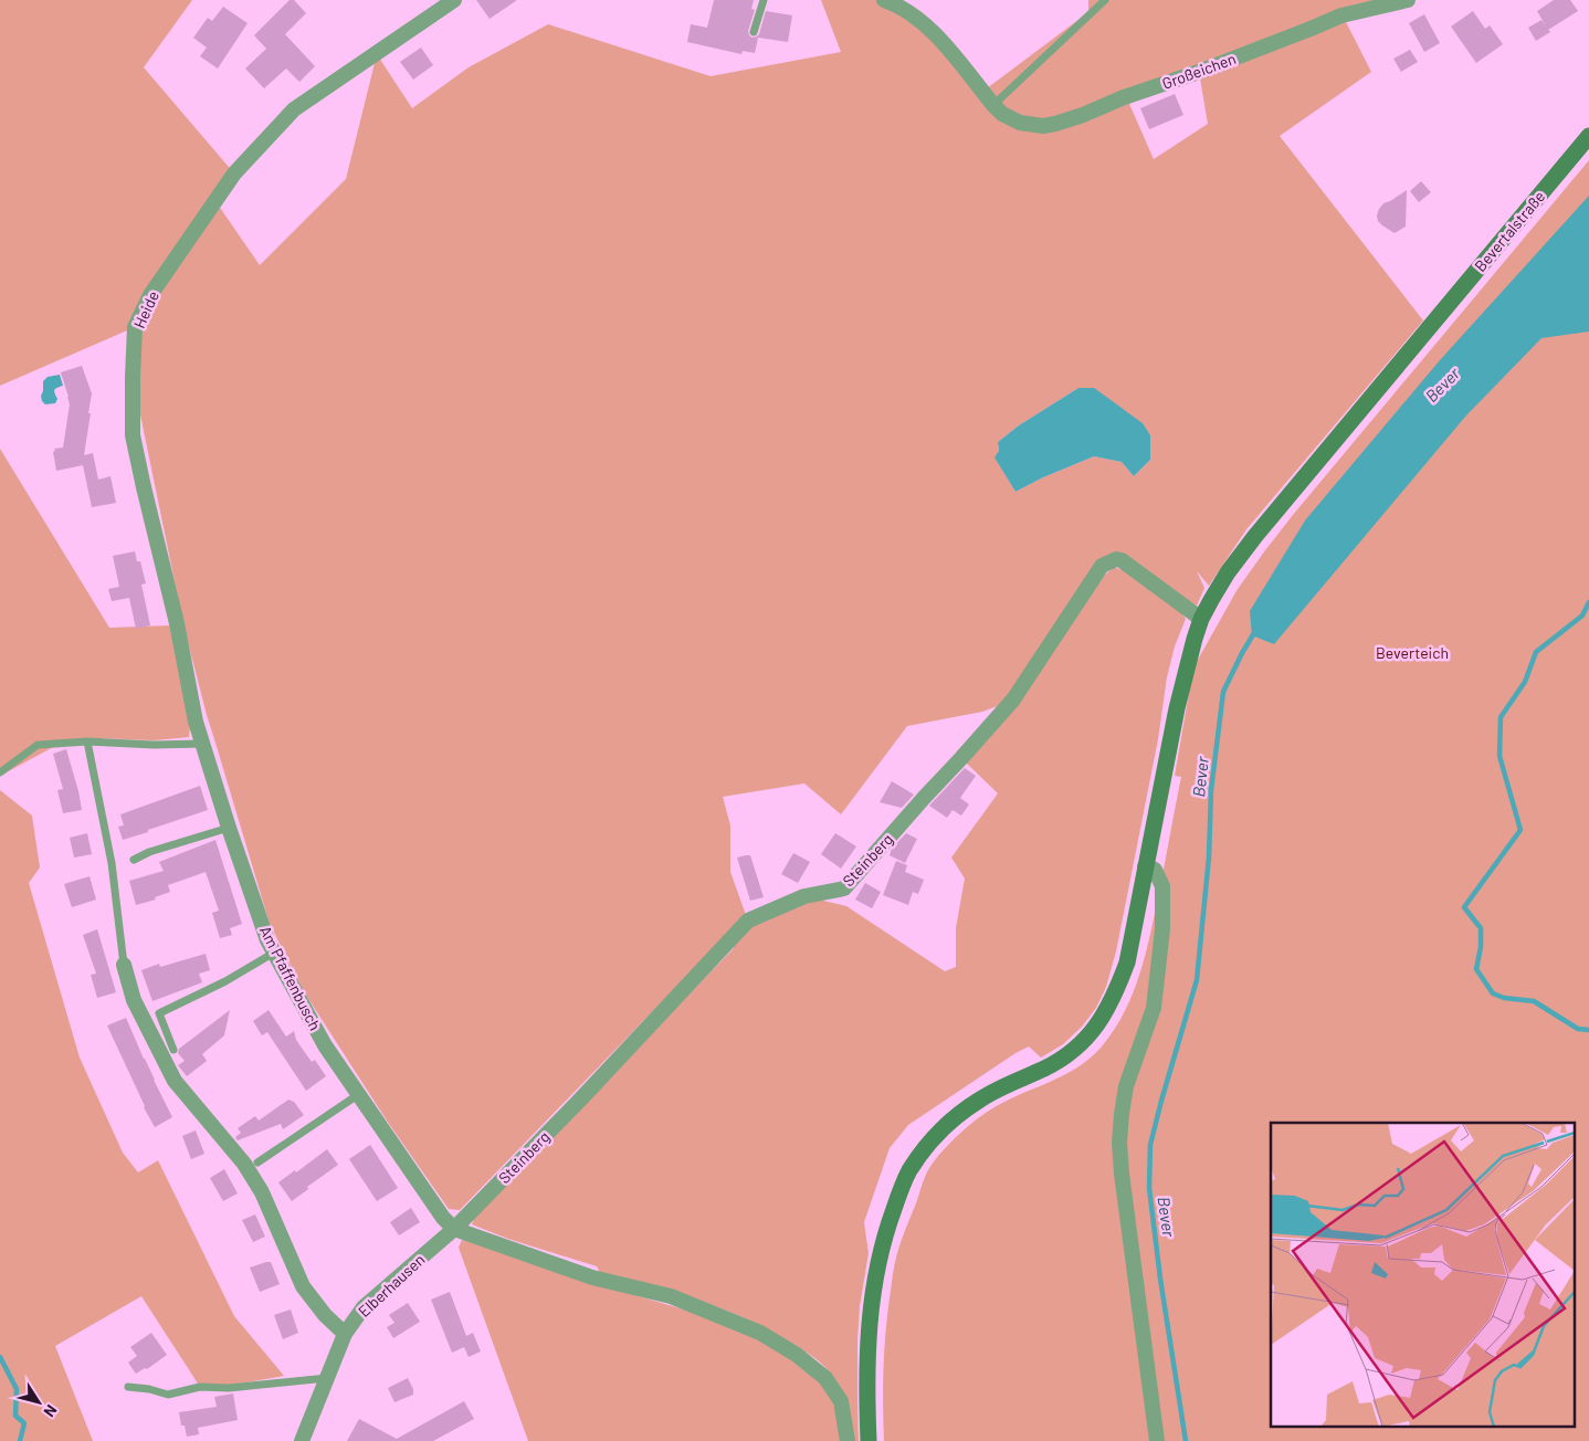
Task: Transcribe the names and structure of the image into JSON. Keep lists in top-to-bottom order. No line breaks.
{"streets":{"street":["Großeichen","Bevertalstraße","Heide","Steinberg","Am Pfaffenbusch","Elberhausen"]},"crossings":[["Bevertalstraße","Steinberg"],["Heide","Am Pfaffenbusch"],["Steinberg","Am Pfaffenbusch"],["Steinberg","Elberhausen"],["Am Pfaffenbusch","Elberhausen"]],"water":["Bever"],"parks":["Beverteich"],"north":"bottom right"}
